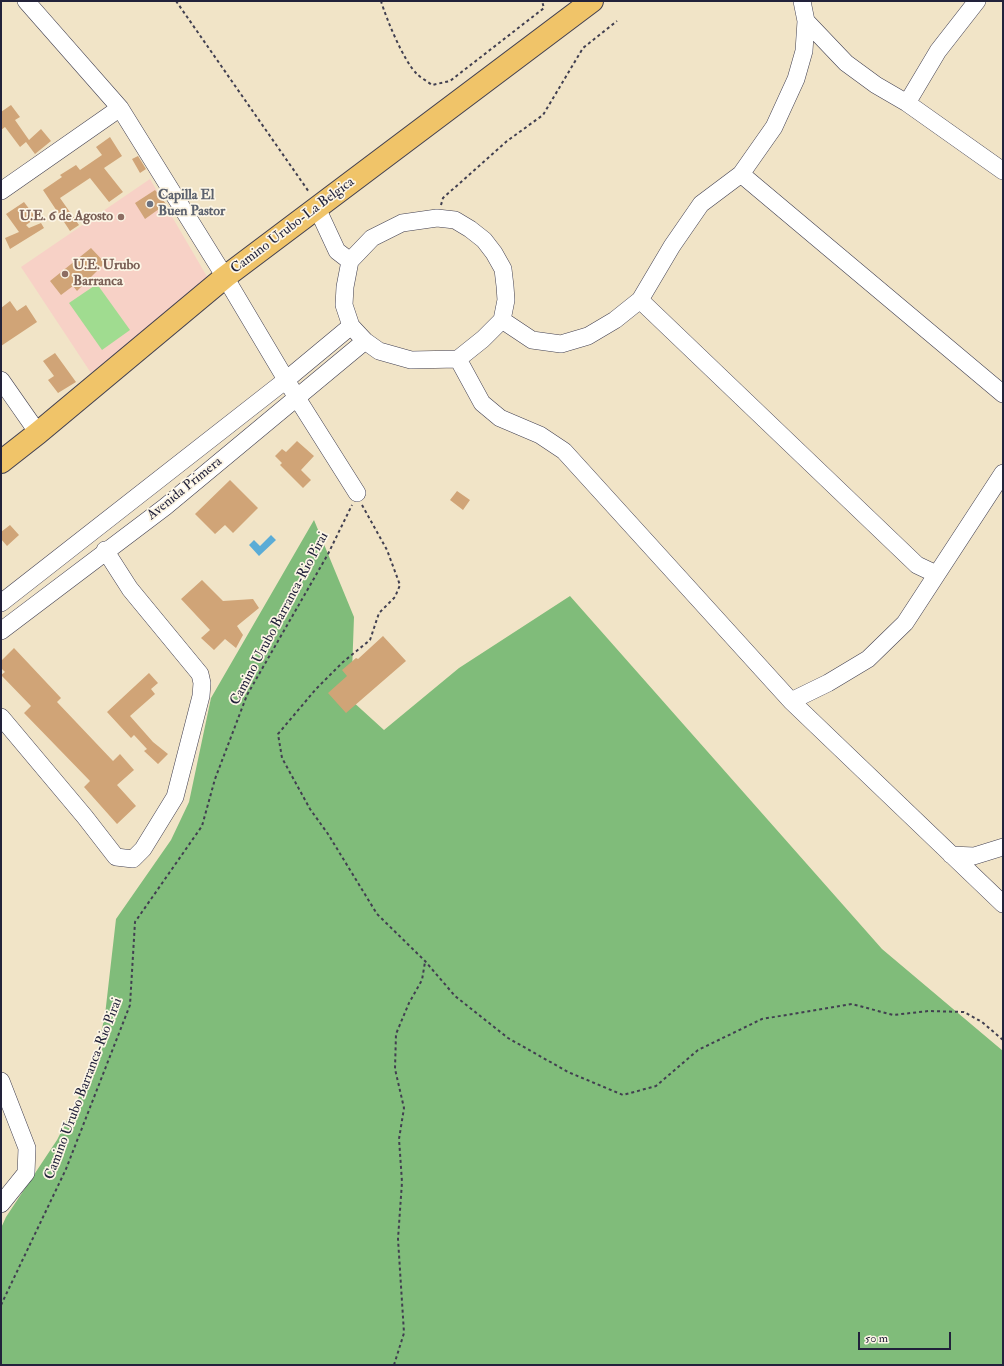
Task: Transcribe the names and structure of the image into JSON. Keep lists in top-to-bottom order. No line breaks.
{"streets":{"main road":["Camino Urubo-La Belgica"],"street":["Avenida Primera"],"path":["Camino Urubo Barranca-Rio Pirai"]},"places":["Capilla El Buen Pastor","U.E. 6 de Agosto","U.E. Urubo Barranca"],"scale_bar":"50 m"}
